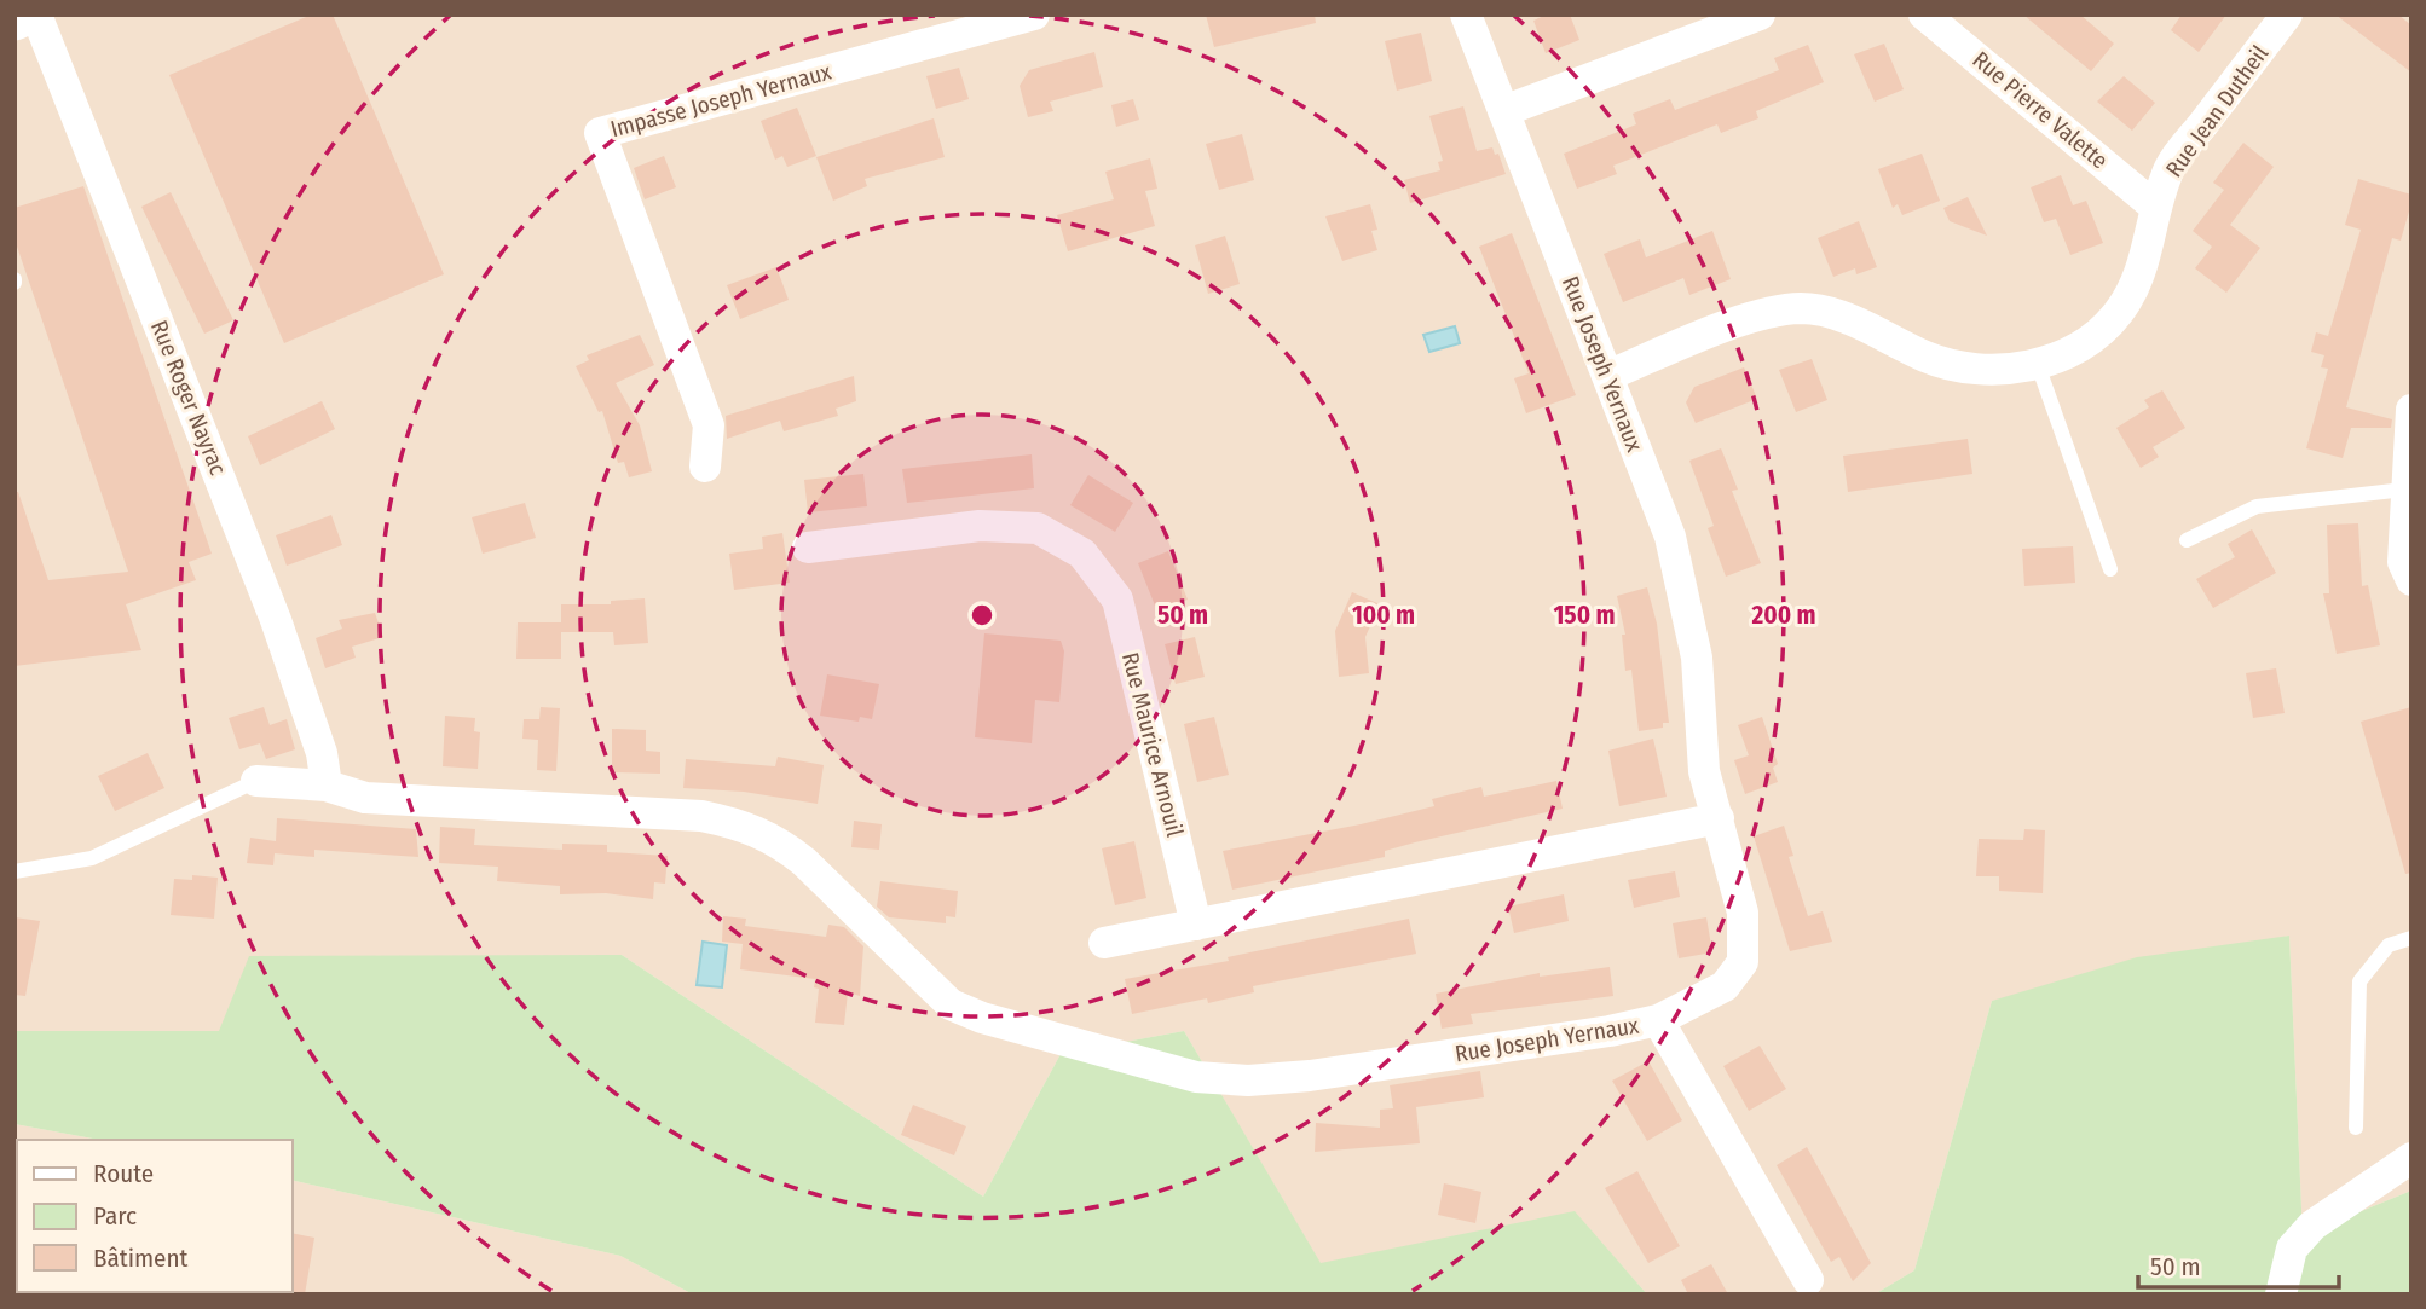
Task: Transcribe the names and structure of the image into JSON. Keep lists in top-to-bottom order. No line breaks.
{"streets":{"street":["Impasse Joseph Yernaux","Rue Pierre Valette","Rue Jean Dutheil","Rue Joseph Yernaux","Rue Roger Nayrac","Rue Maurice Arnouil"]},"crossings":[["Rue Pierre Valette","Rue Jean Dutheil"],["Rue Jean Dutheil","Rue Joseph Yernaux"],["Rue Joseph Yernaux","Rue Roger Nayrac"]],"legend":["Route","Parc","Bâtiment"],"scale_bar":"50 m","rings":["50 m","100 m","150 m","200 m"]}
